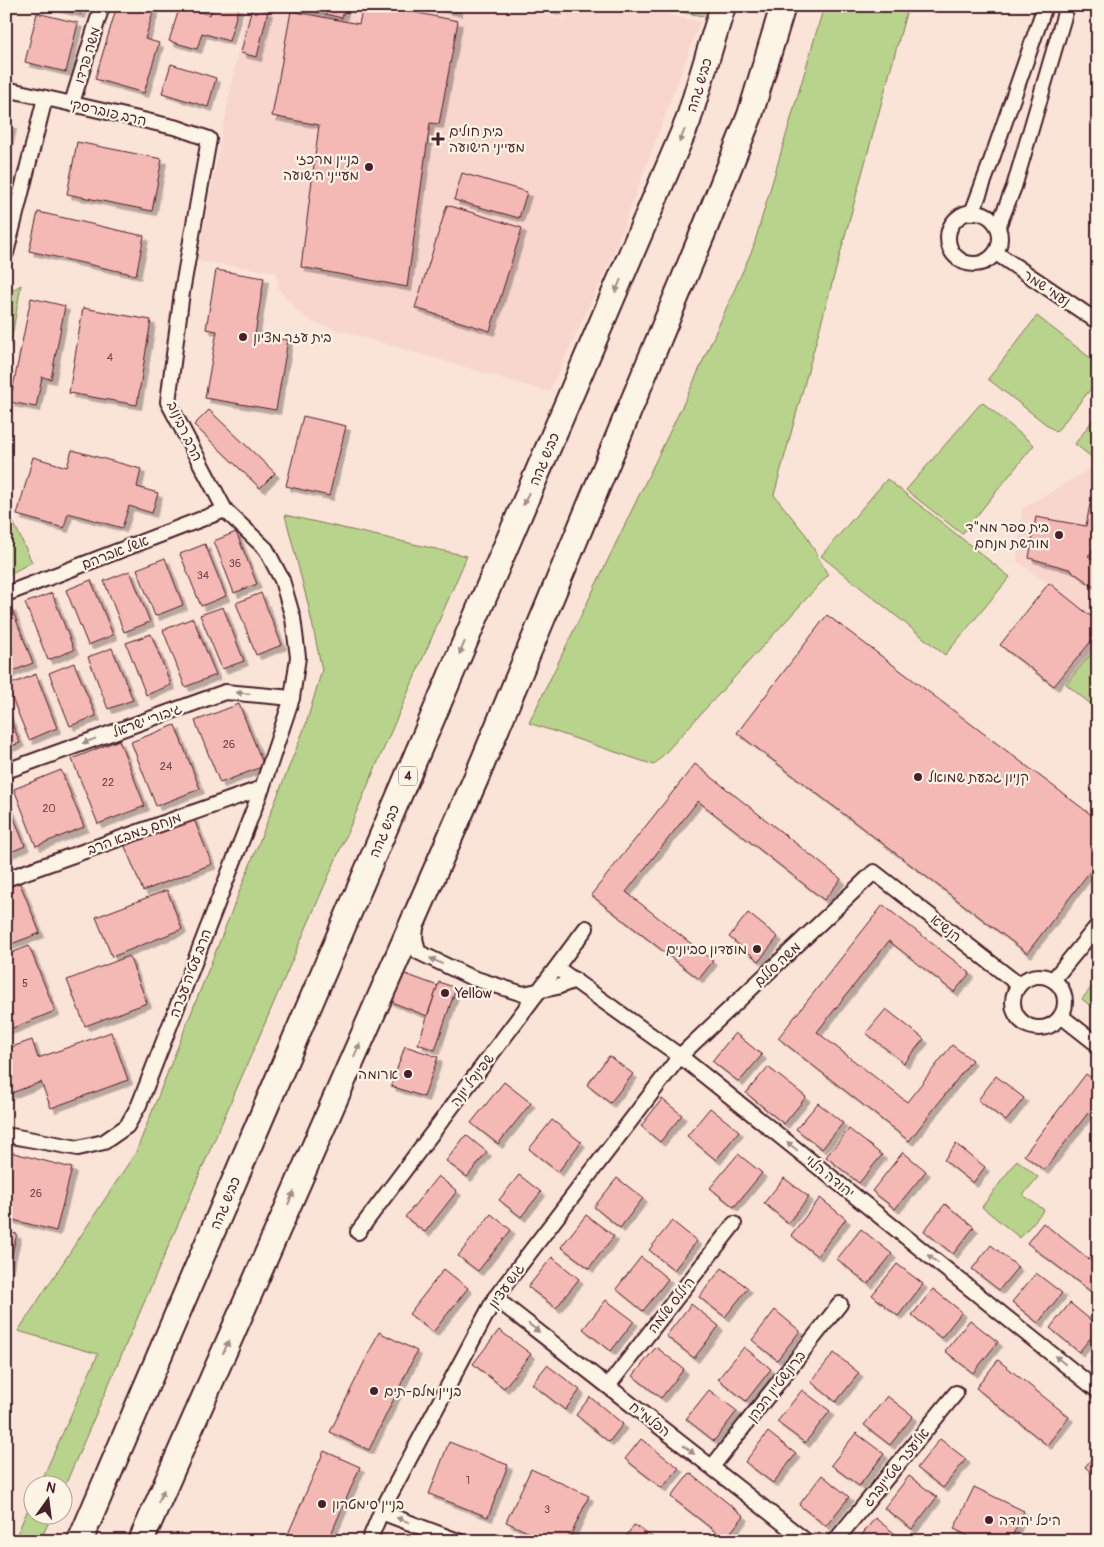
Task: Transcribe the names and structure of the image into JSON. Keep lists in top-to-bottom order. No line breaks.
{"streets":{"highway":["כביש גהה","4"],"street":["משה פרדו","הרב פוברסקי","נעמי שמר","הרב רבינוב","אשל אברהם","גיבורי ישראל","מנחם זמבא הרב","הנשיא","משה סללם","הרב עטיה עזרה","שפינדל יונה","יהודה הלוי","גוש עציון","היללס שלמה","ברונשטיין הכהן","הפלמ\"ח","אליעזר שטיינברג"]},"crossings":[["משה פרדו","הרב פוברסקי"],["הרב פוברסקי","הרב רבינוב"],["הרב רבינוב","אשל אברהם"],["הרב רבינוב","גיבורי ישראל"],["הרב רבינוב","הרב עטיה עזרה"],["גיבורי ישראל","הרב עטיה עזרה"],["מנחם זמבא הרב","הרב עטיה עזרה"],["הנשיא","משה סללם"],["משה סללם","יהודה הלוי"],["משה סללם","גוש עציון"],["שפינדל יונה","יהודה הלוי"],["יהודה הלוי","גוש עציון"],["גוש עציון","הפלמ\"ח"],["היללס שלמה","הפלמ\"ח"],["ברונשטיין הכהן","הפלמ\"ח"]],"one_way":["גיבורי ישראל","יהודה הלוי","הפלמ\"ח"],"places":{"health":["בית חולים מעייני הישועה"],"other":["בניין מרכזי מעייני הישועה","בית עזר מציון","בית ספר ממ\"ד מורשת מנחם","קניון גבעת שמואל","מועדון סביונים","Yellow","ארומה","בניין מלם-תים","בניין סימטרון","היכל יהודה"]},"house_numbers":["4","36","34","26","24","22","20","5","26","1","3"],"north":"top"}
